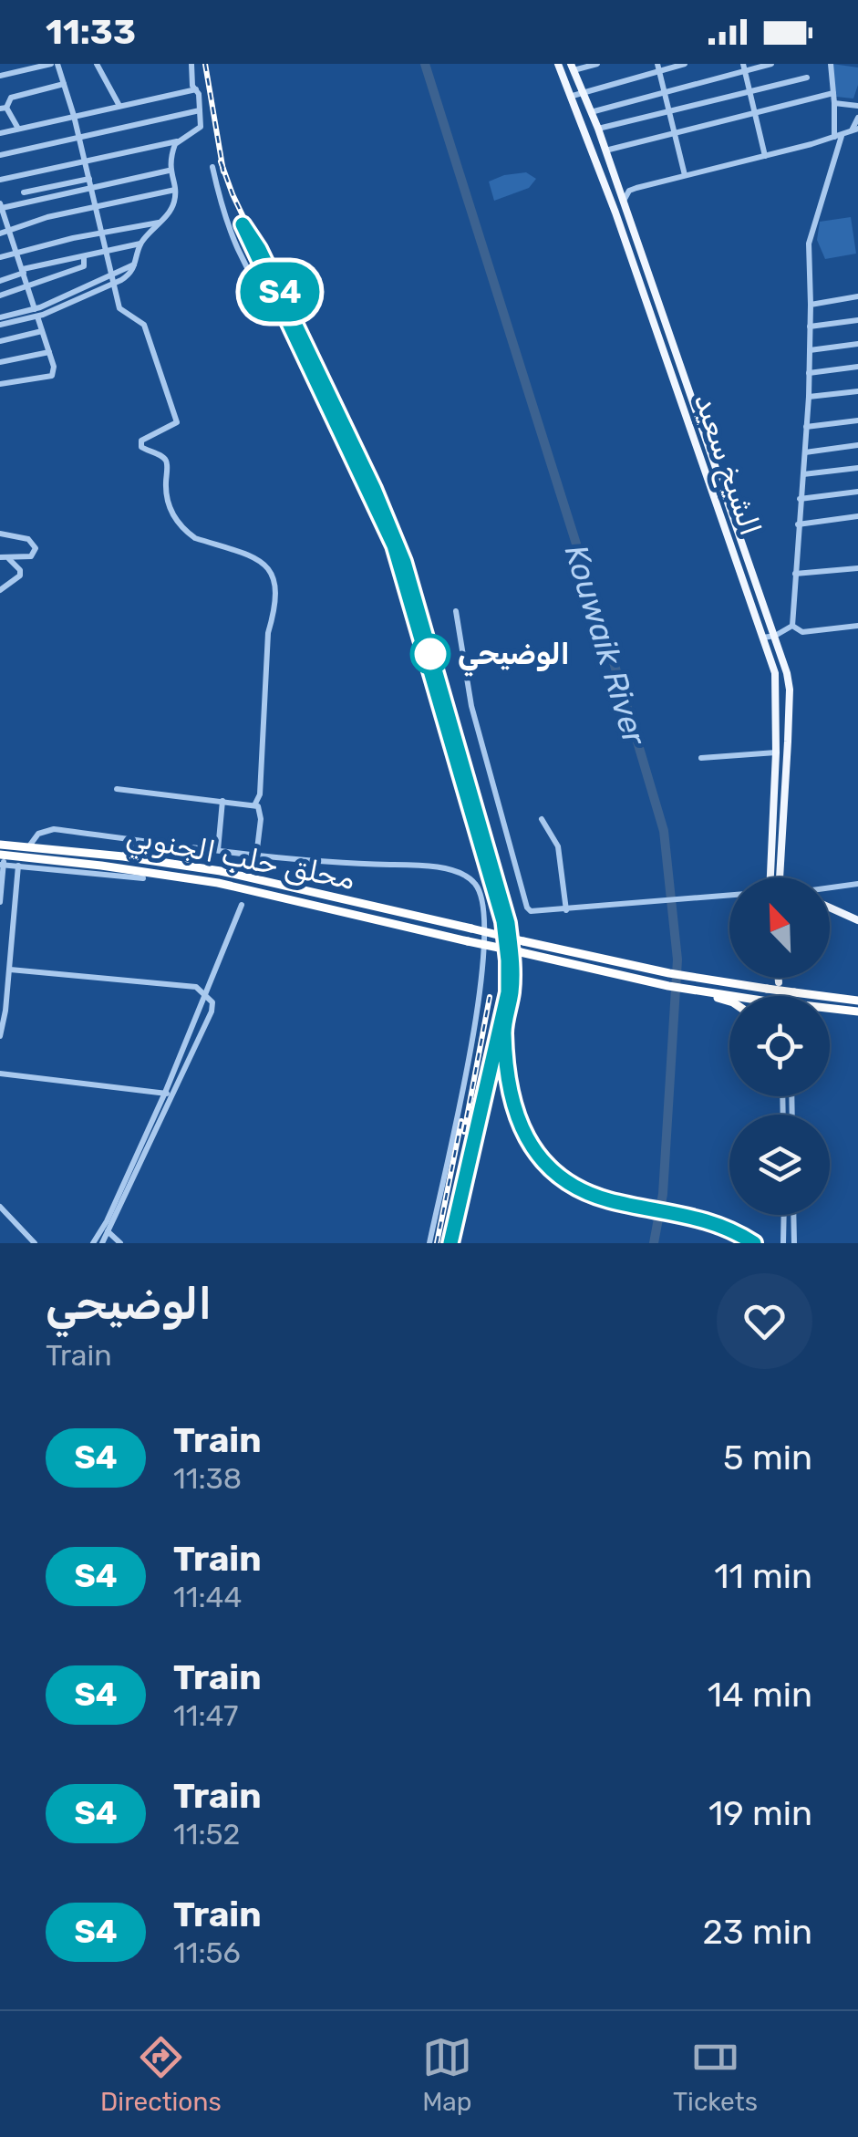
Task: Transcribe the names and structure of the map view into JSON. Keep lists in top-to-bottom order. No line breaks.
{"streets":{"highway":["محلق حلب الجنوبي"],"main road":["الشيخ سعيد"]},"water":["Kouwaik River"],"places":["الوضيحي"],"north":"top left","page":{"status":"11:33","on_map":"S4","heading":["الوضيحي","Train"],"list":[{"mark":"S4","name":"Train","note":"11:38","value":"5 min"},{"mark":"S4","name":"Train","note":"11:44","value":"11 min"},{"mark":"S4","name":"Train","note":"11:47","value":"14 min"},{"mark":"S4","name":"Train","note":"11:52","value":"19 min"},{"mark":"S4","name":"Train","note":"11:56","value":"23 min"}],"tabs":["Directions","Map","Tickets"]}}
